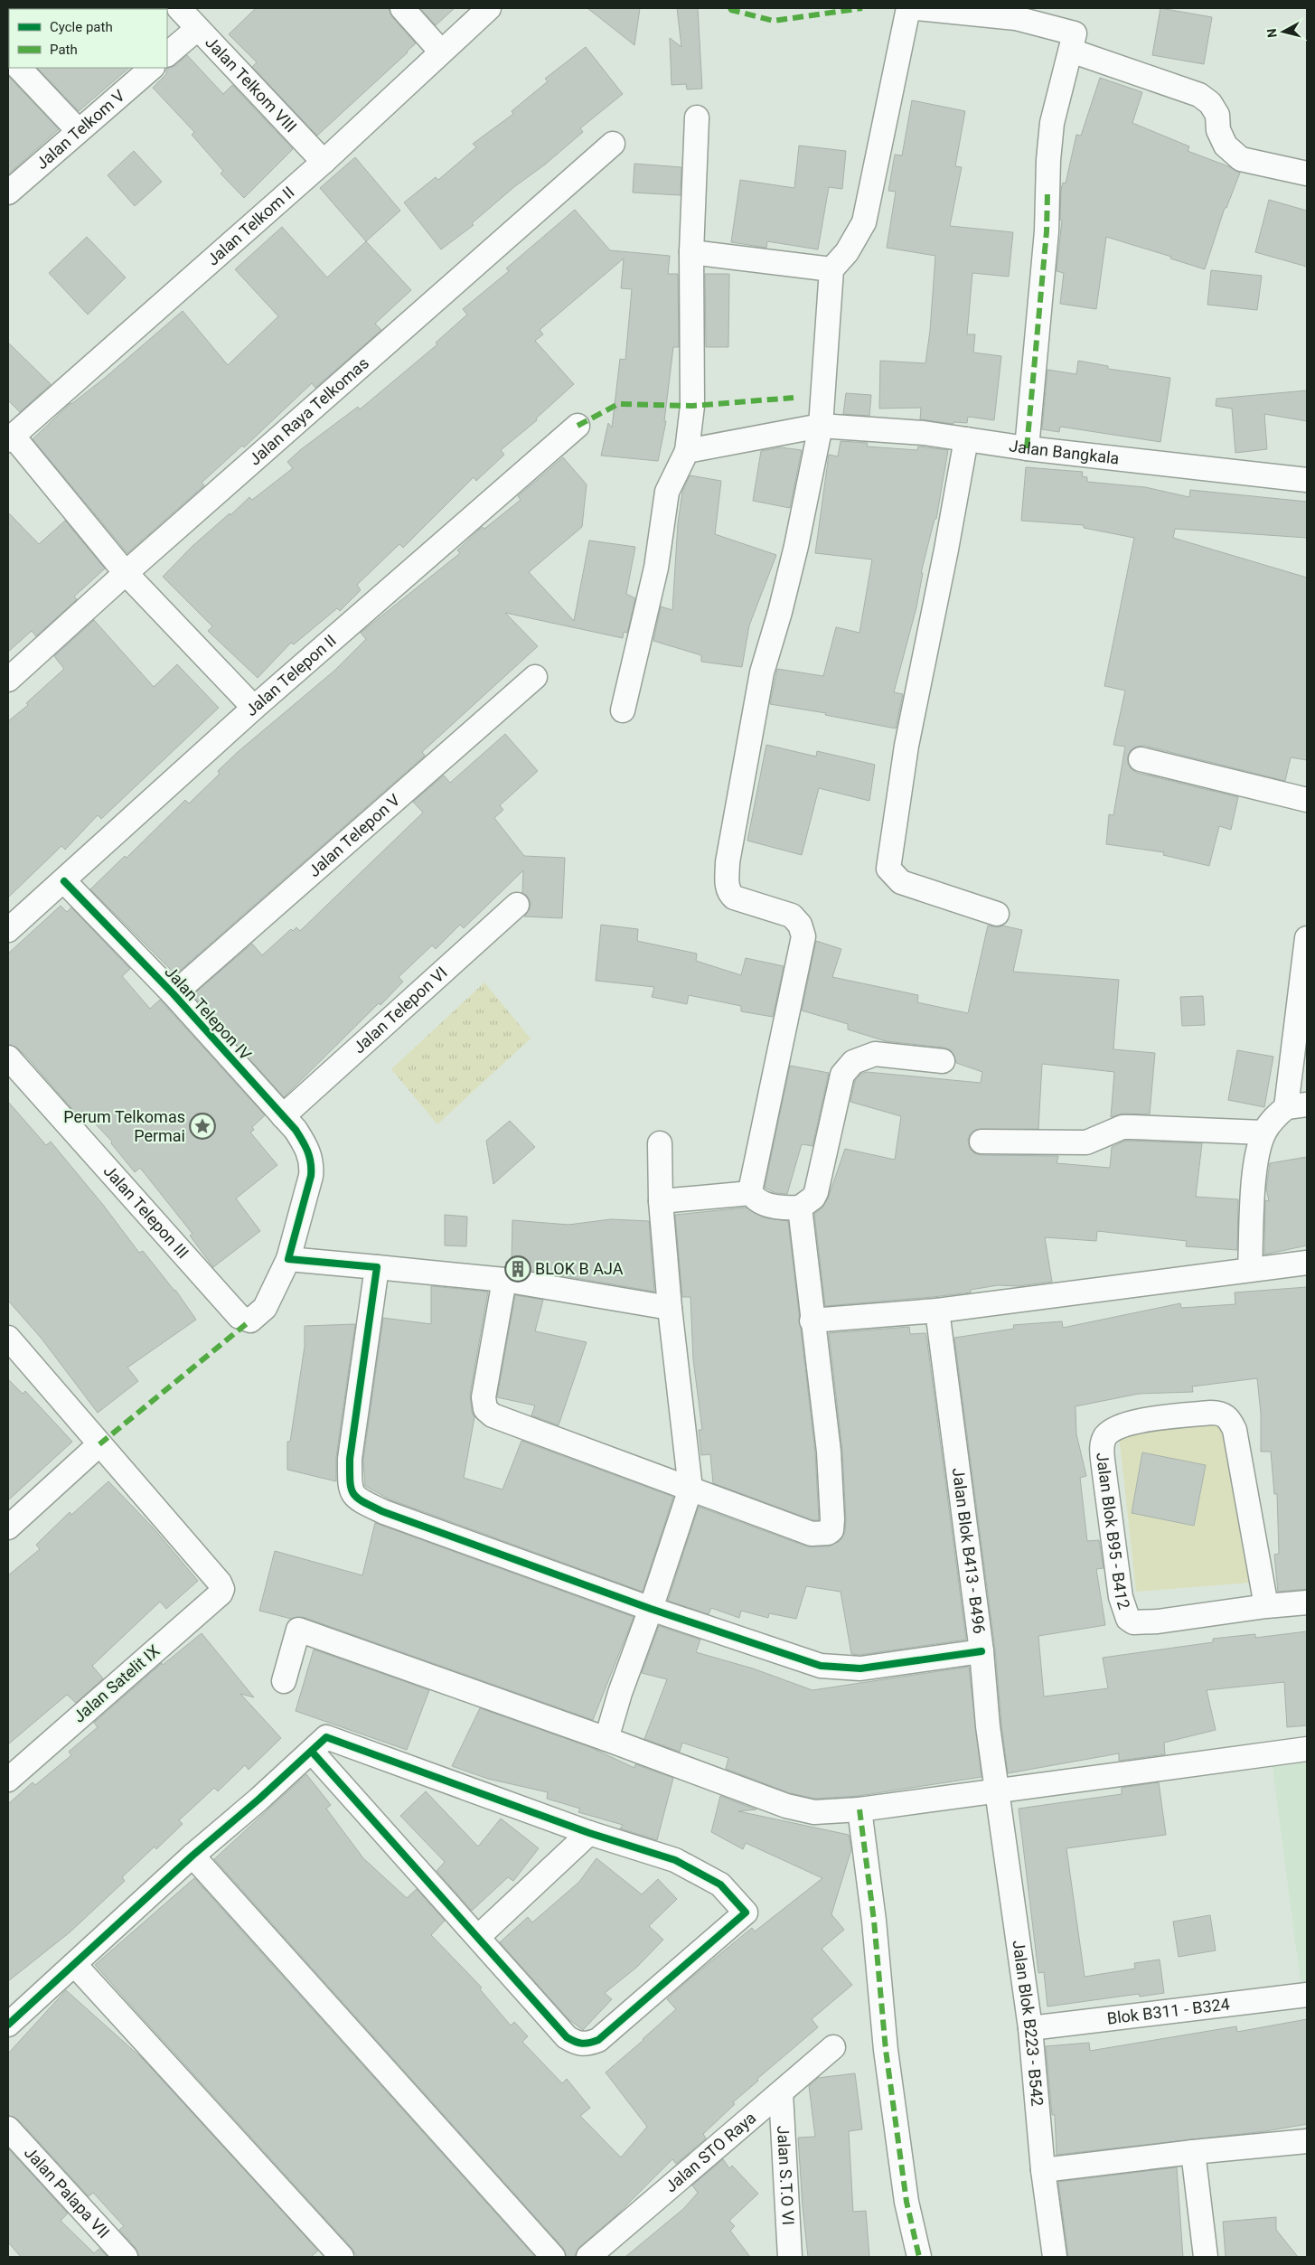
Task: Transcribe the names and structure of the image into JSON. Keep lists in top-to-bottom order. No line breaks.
{"streets":{"street":["Jalan Telkom VIII","Jalan Telkom V","Jalan Telkom II","Jalan Raya Telkomas","Jalan Bangkala","Jalan Telepon II","Jalan Telepon V","Jalan Telepon VI","Jalan Telepon IV","Jalan Telepon III","Jalan Blok B95 - B412","Jalan Blok B413 - B496","Jalan Satelit IX","Blok B311 - B324","Jalan Blok B223 - B542","Jalan STO Raya","Jalan S.T.O VI","Jalan Palapa VII"]},"crossings":[["Jalan Telkom VIII","Jalan Telkom II"],["Jalan Telepon II","Jalan Telepon IV"],["Jalan Telepon V","Jalan Telepon IV"],["Jalan Telepon VI","Jalan Telepon IV"],["Jalan Telepon IV","Jalan Telepon III"],["Jalan Blok B413 - B496","Jalan Blok B223 - B542"],["Blok B311 - B324","Jalan Blok B223 - B542"],["Jalan STO Raya","Jalan S.T.O VI"]],"places":{"place":["Perum Telkomas Permai"],"building":["BLOK B AJA"]},"legend":["Cycle path","Path"],"north":"left"}
